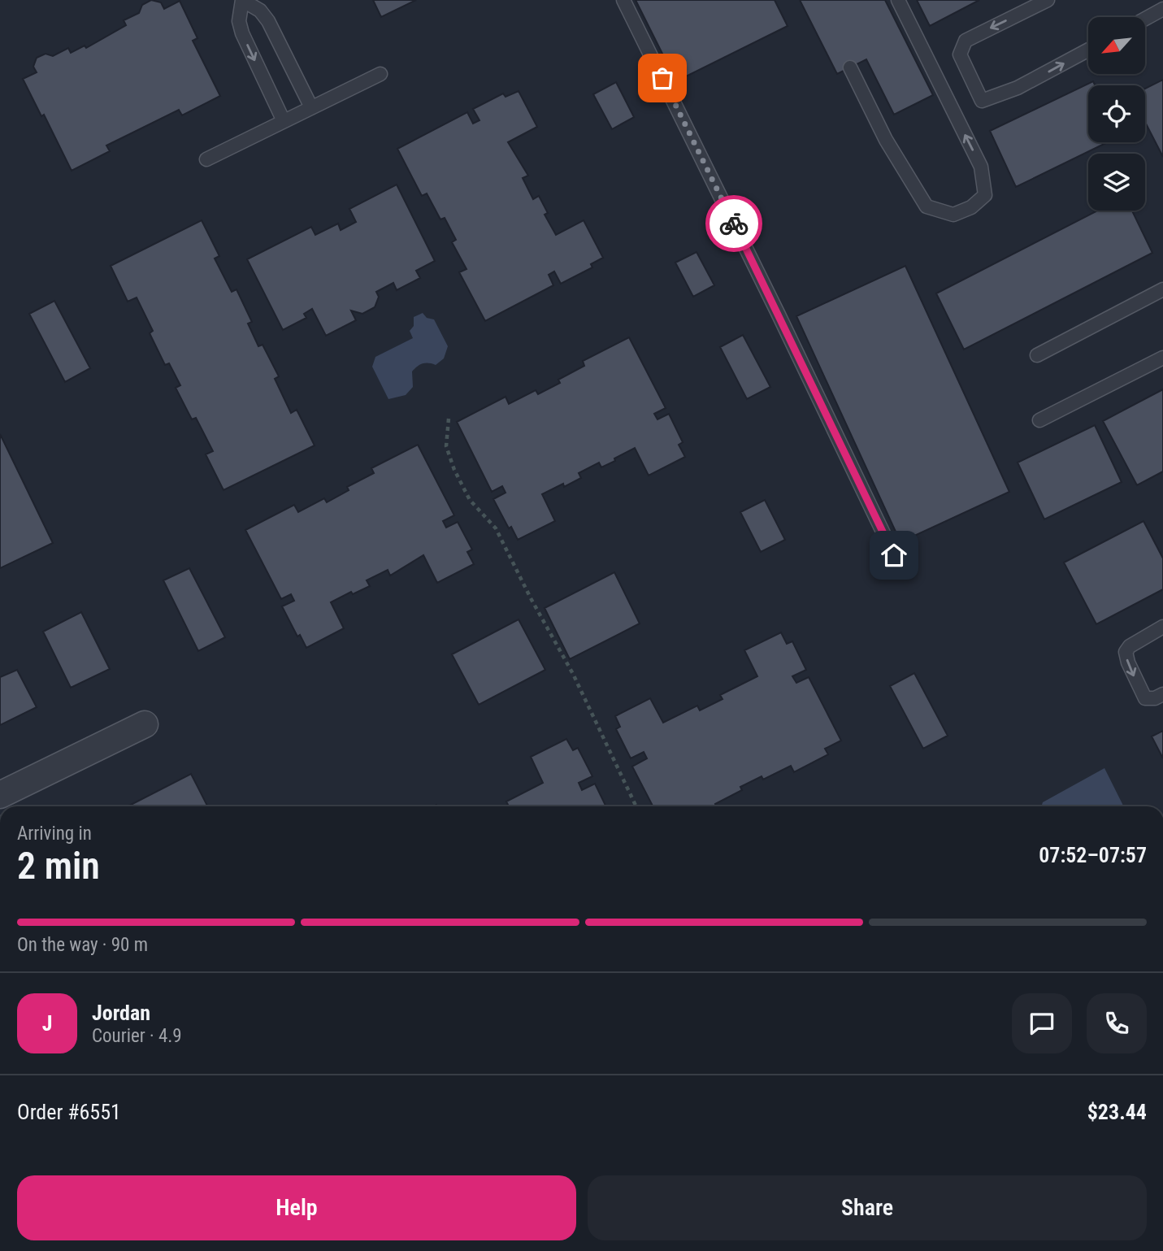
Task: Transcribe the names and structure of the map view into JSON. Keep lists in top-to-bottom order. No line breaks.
{"north":"bottom left","page":{"heading":["2 min","Arriving in","07:52–07:57"],"panel":["Jordan","Courier · 4.9","Order #6551","$23.44"],"bar":"On the way · 90 m","round":"J","buttons":["Help","Share"]}}
